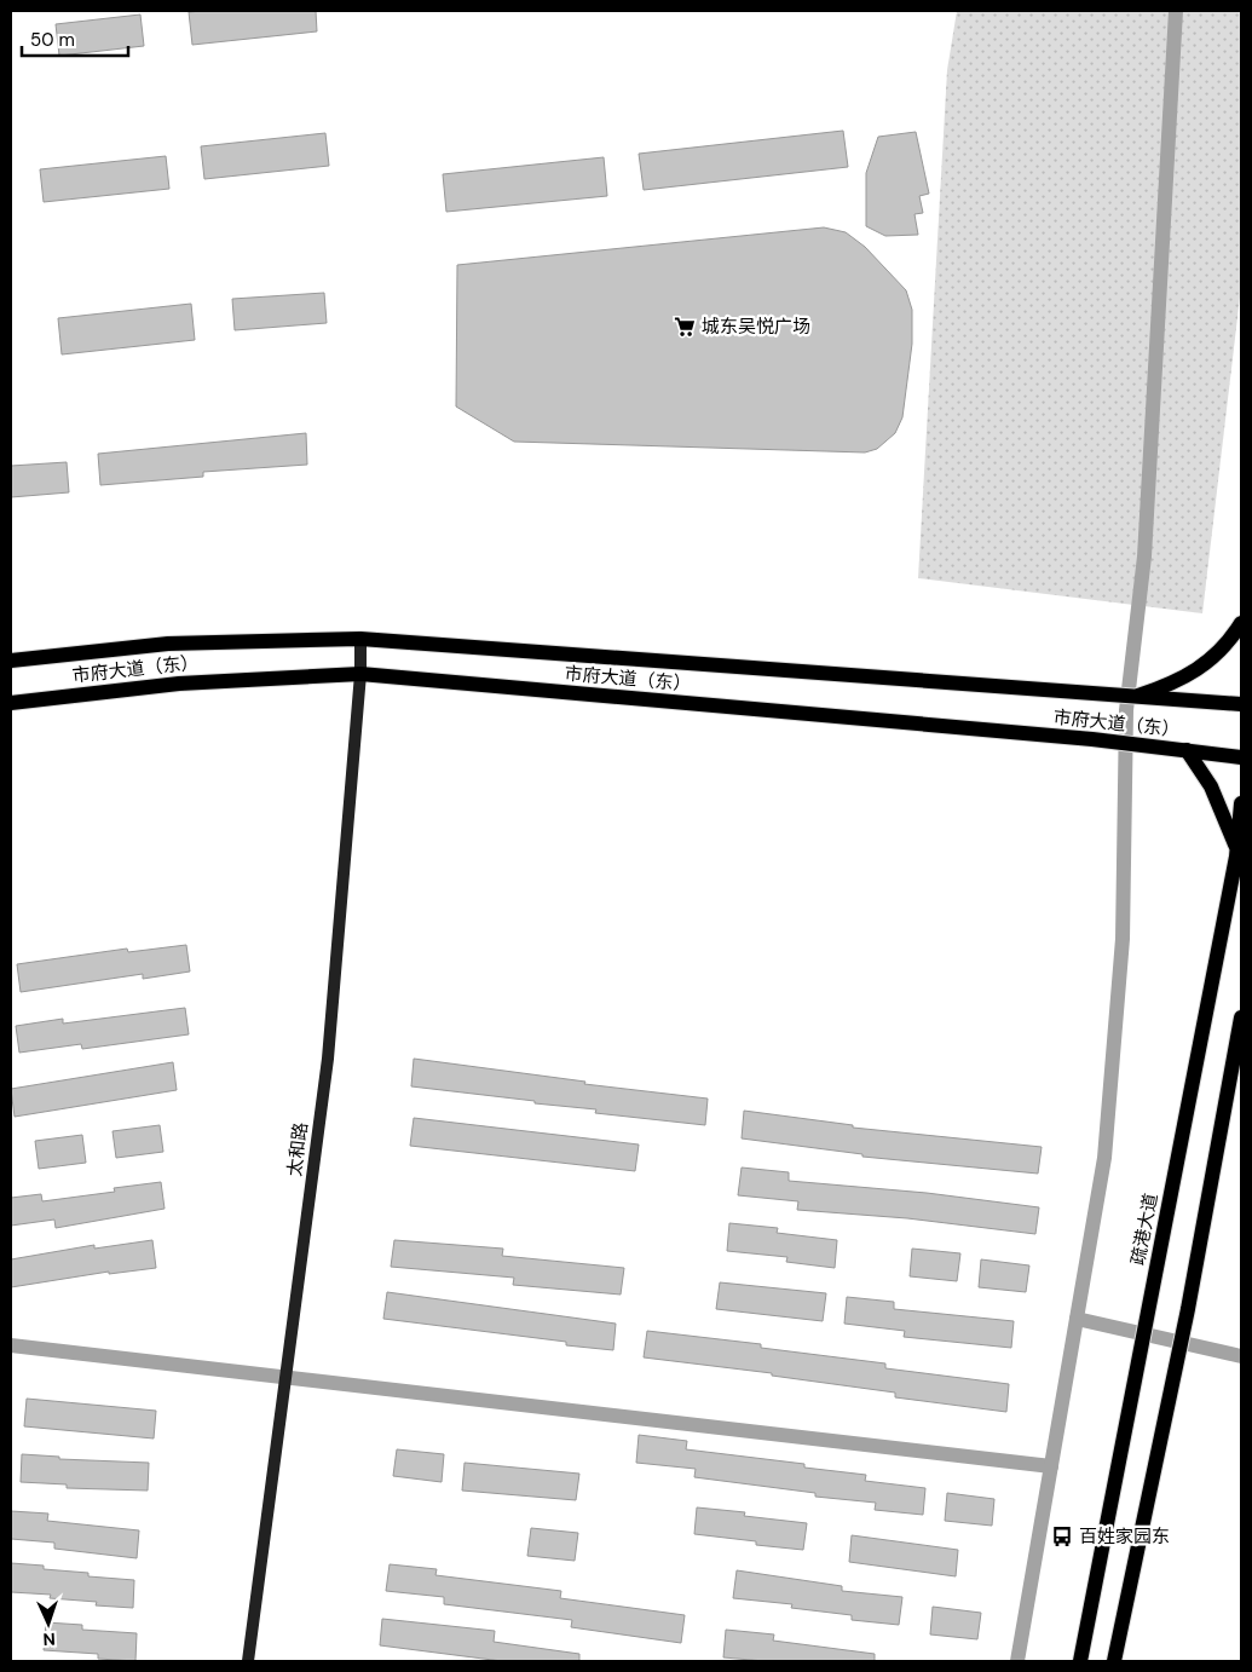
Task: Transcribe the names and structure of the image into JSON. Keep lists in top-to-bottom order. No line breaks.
{"streets":{"main road":["市府大道（东）","疏港大道"],"street":["太和路"]},"crossings":[["市府大道（东）","太和路"]],"places":{"supermarket":["城东吴悦广场"],"bus stop":["百姓家园东"]},"scale_bar":"50 m","north":"bottom"}
